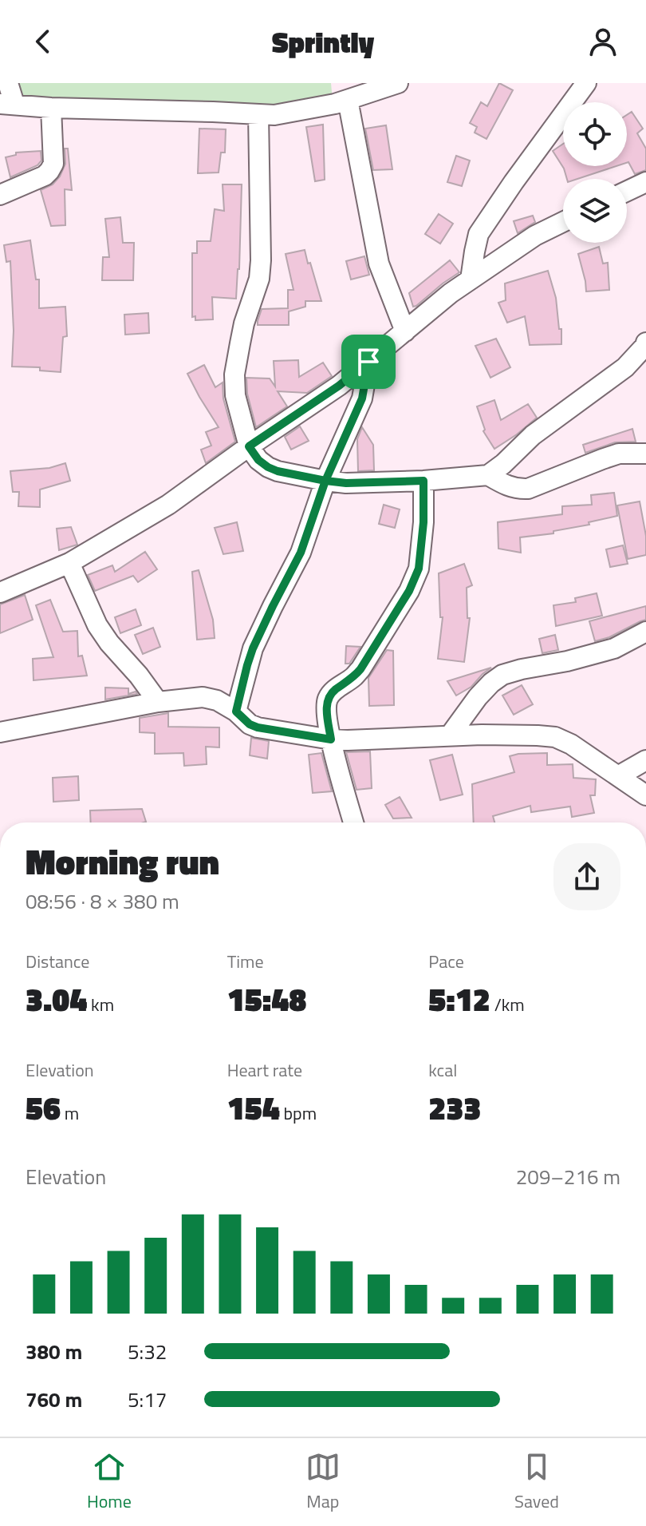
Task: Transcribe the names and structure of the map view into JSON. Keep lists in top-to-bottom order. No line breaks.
{"page":{"header":"Sprintly","heading":["Morning run","08:56 · 8 × 380 m"],"stats":[["Distance","3.04 km"],["Time","15:48"],["Pace","5:12 /km"],["Elevation","56 m"],["Heart rate","154 bpm"],["kcal","233"]],"chart":["Elevation","209–216 m"],"list":[{"name":"380 m","note":"5:32"},{"name":"760 m","note":"5:17"}],"tabs":["Home","Map","Saved"]}}
